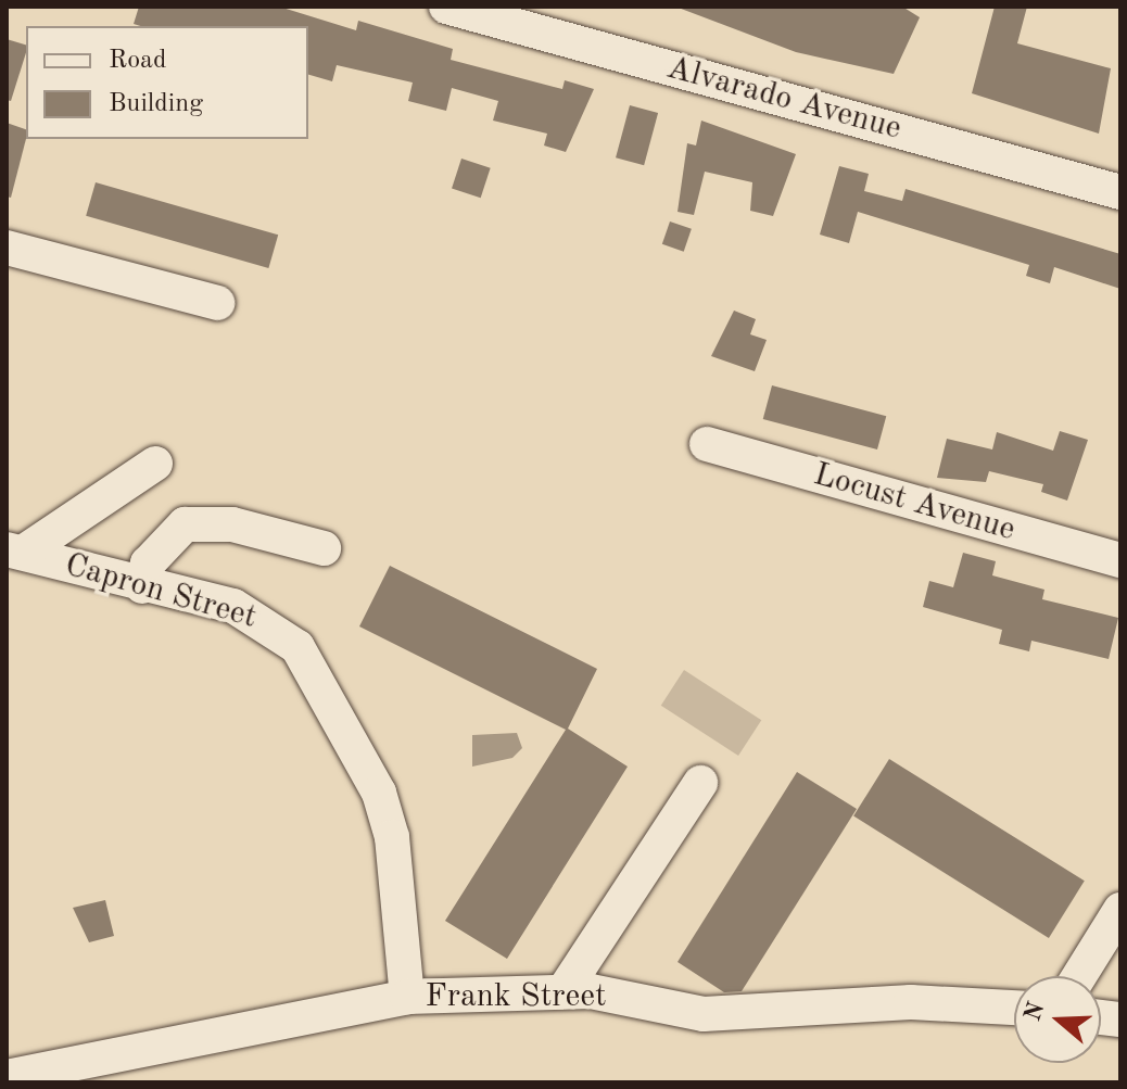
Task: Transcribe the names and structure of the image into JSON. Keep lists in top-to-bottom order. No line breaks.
{"streets":{"street":["Alvarado Avenue","Locust Avenue","Capron Street","Frank Street"]},"crossings":[["Capron Street","Frank Street"]],"legend":["Road","Building"],"north":"left"}
